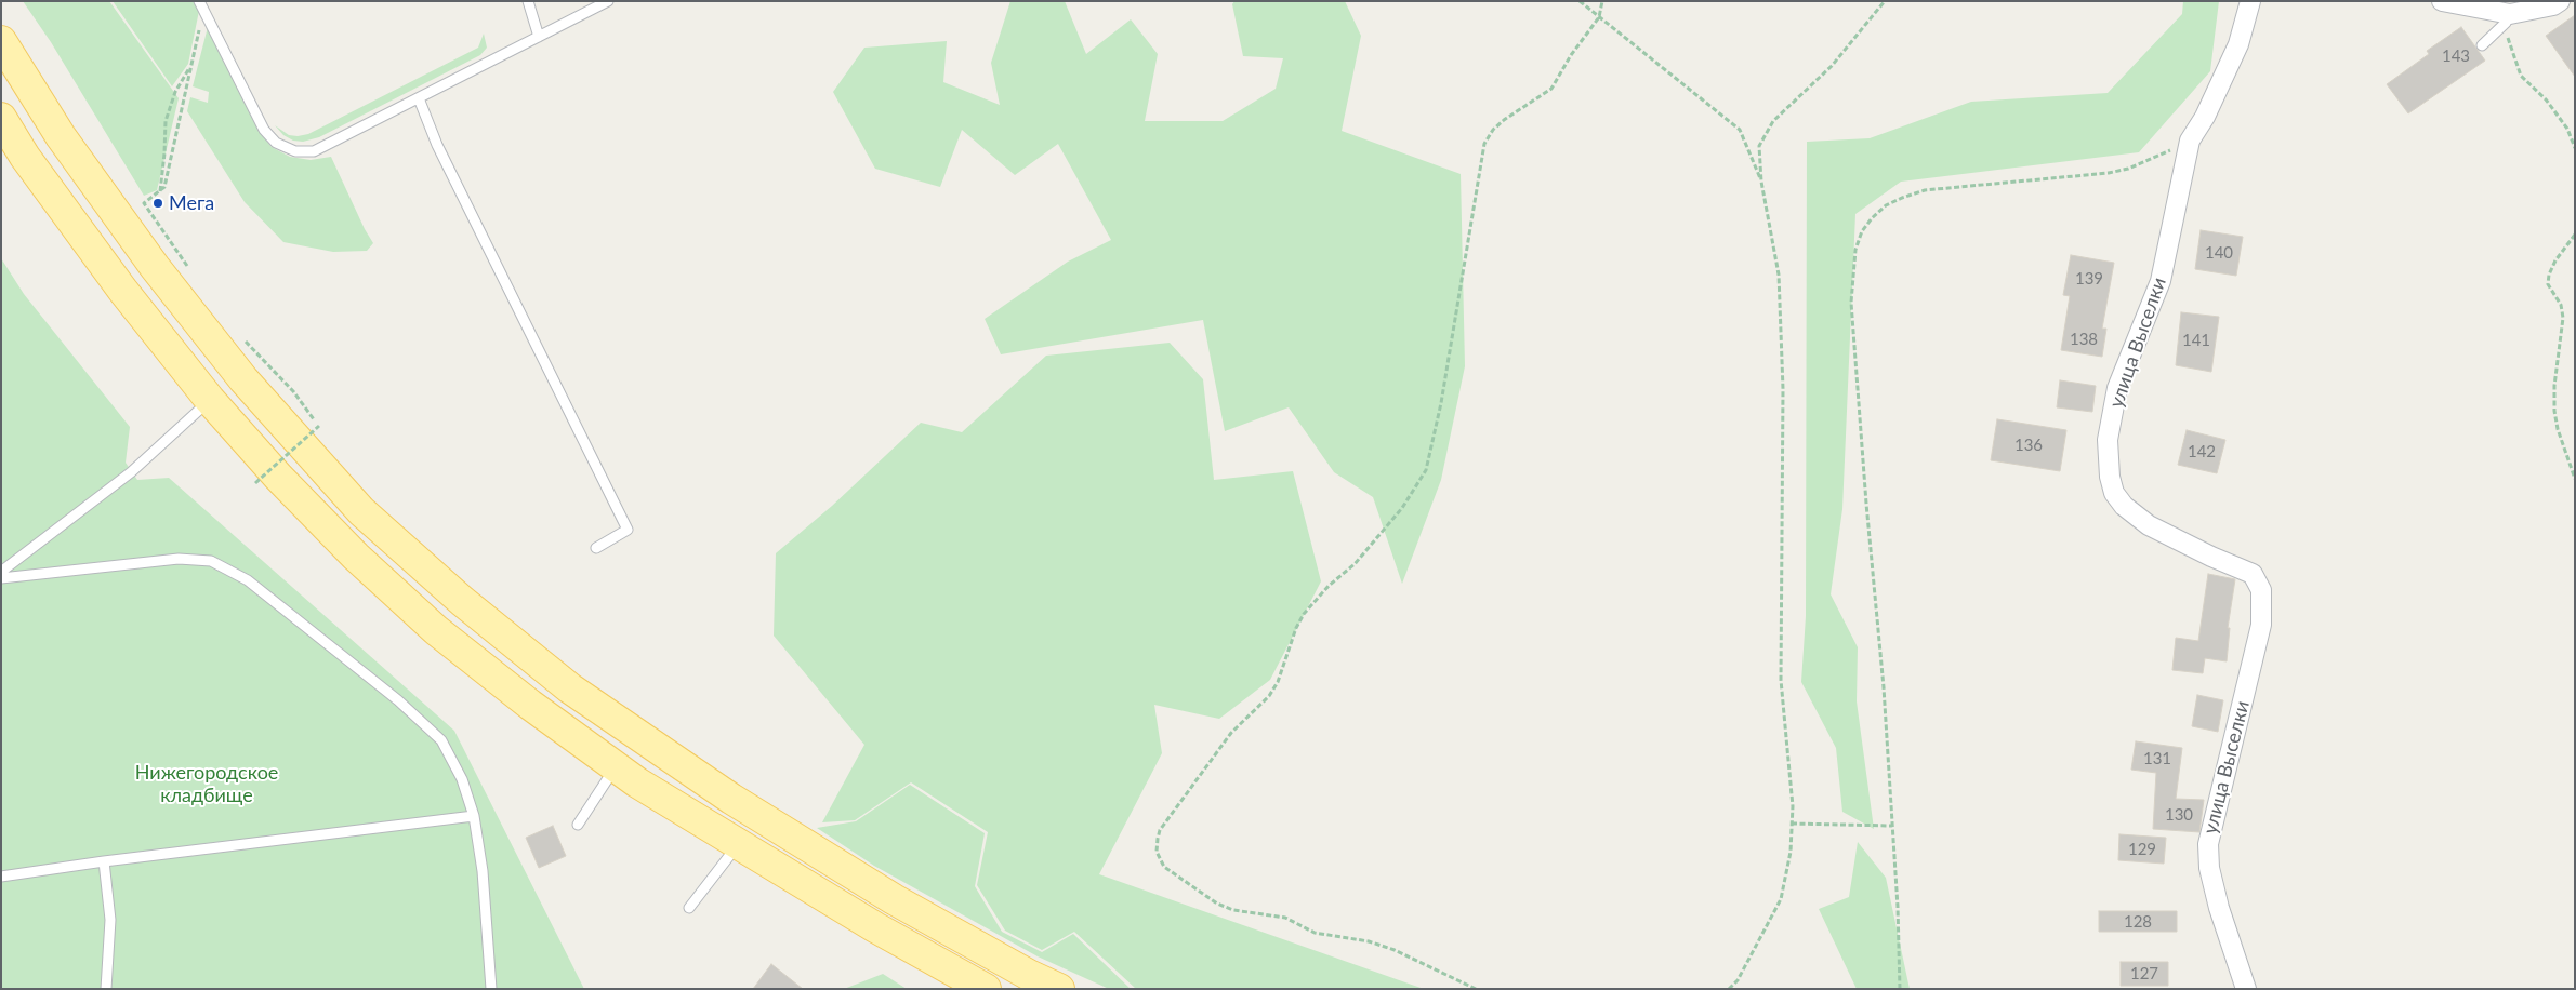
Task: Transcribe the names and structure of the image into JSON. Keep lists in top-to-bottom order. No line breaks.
{"streets":{"street":["улица Выселки"]},"parks":["Нижегородское кладбище"],"places":["Мега"],"house_numbers":["143","140","139","138","141","136","142","131","130","129","128","127"]}
